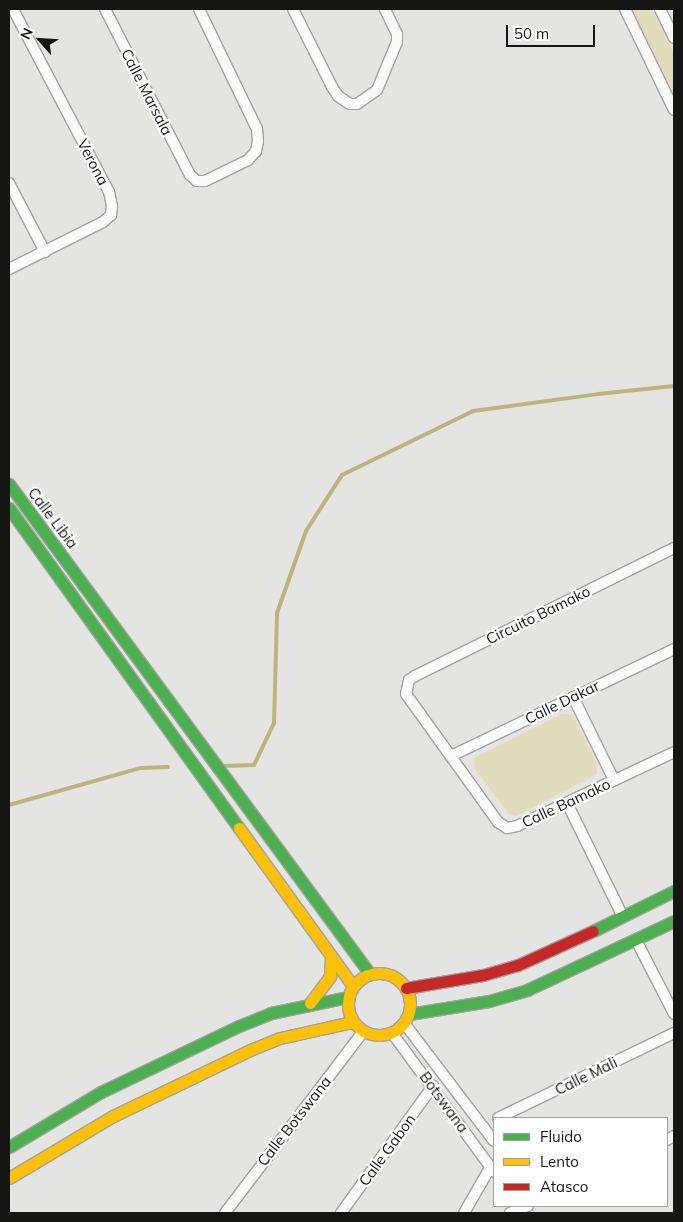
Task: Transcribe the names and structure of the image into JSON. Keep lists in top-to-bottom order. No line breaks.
{"streets":{"street":["Calle Marsala","Verona","Calle Libia","Circuito Bamako","Calle Dakar","Calle Bamako","Calle Mali","Botswana","Calle Botswana","Calle Gabon"]},"crossings":[["Calle Libia","Botswana"],["Calle Libia","Calle Botswana"],["Circuito Bamako","Calle Bamako"],["Calle Dakar","Calle Bamako"],["Botswana","Calle Botswana"],["Botswana","Calle Gabon"]],"legend":["Fluido","Lento","Atasco"],"scale_bar":"50 m","north":"top left"}
